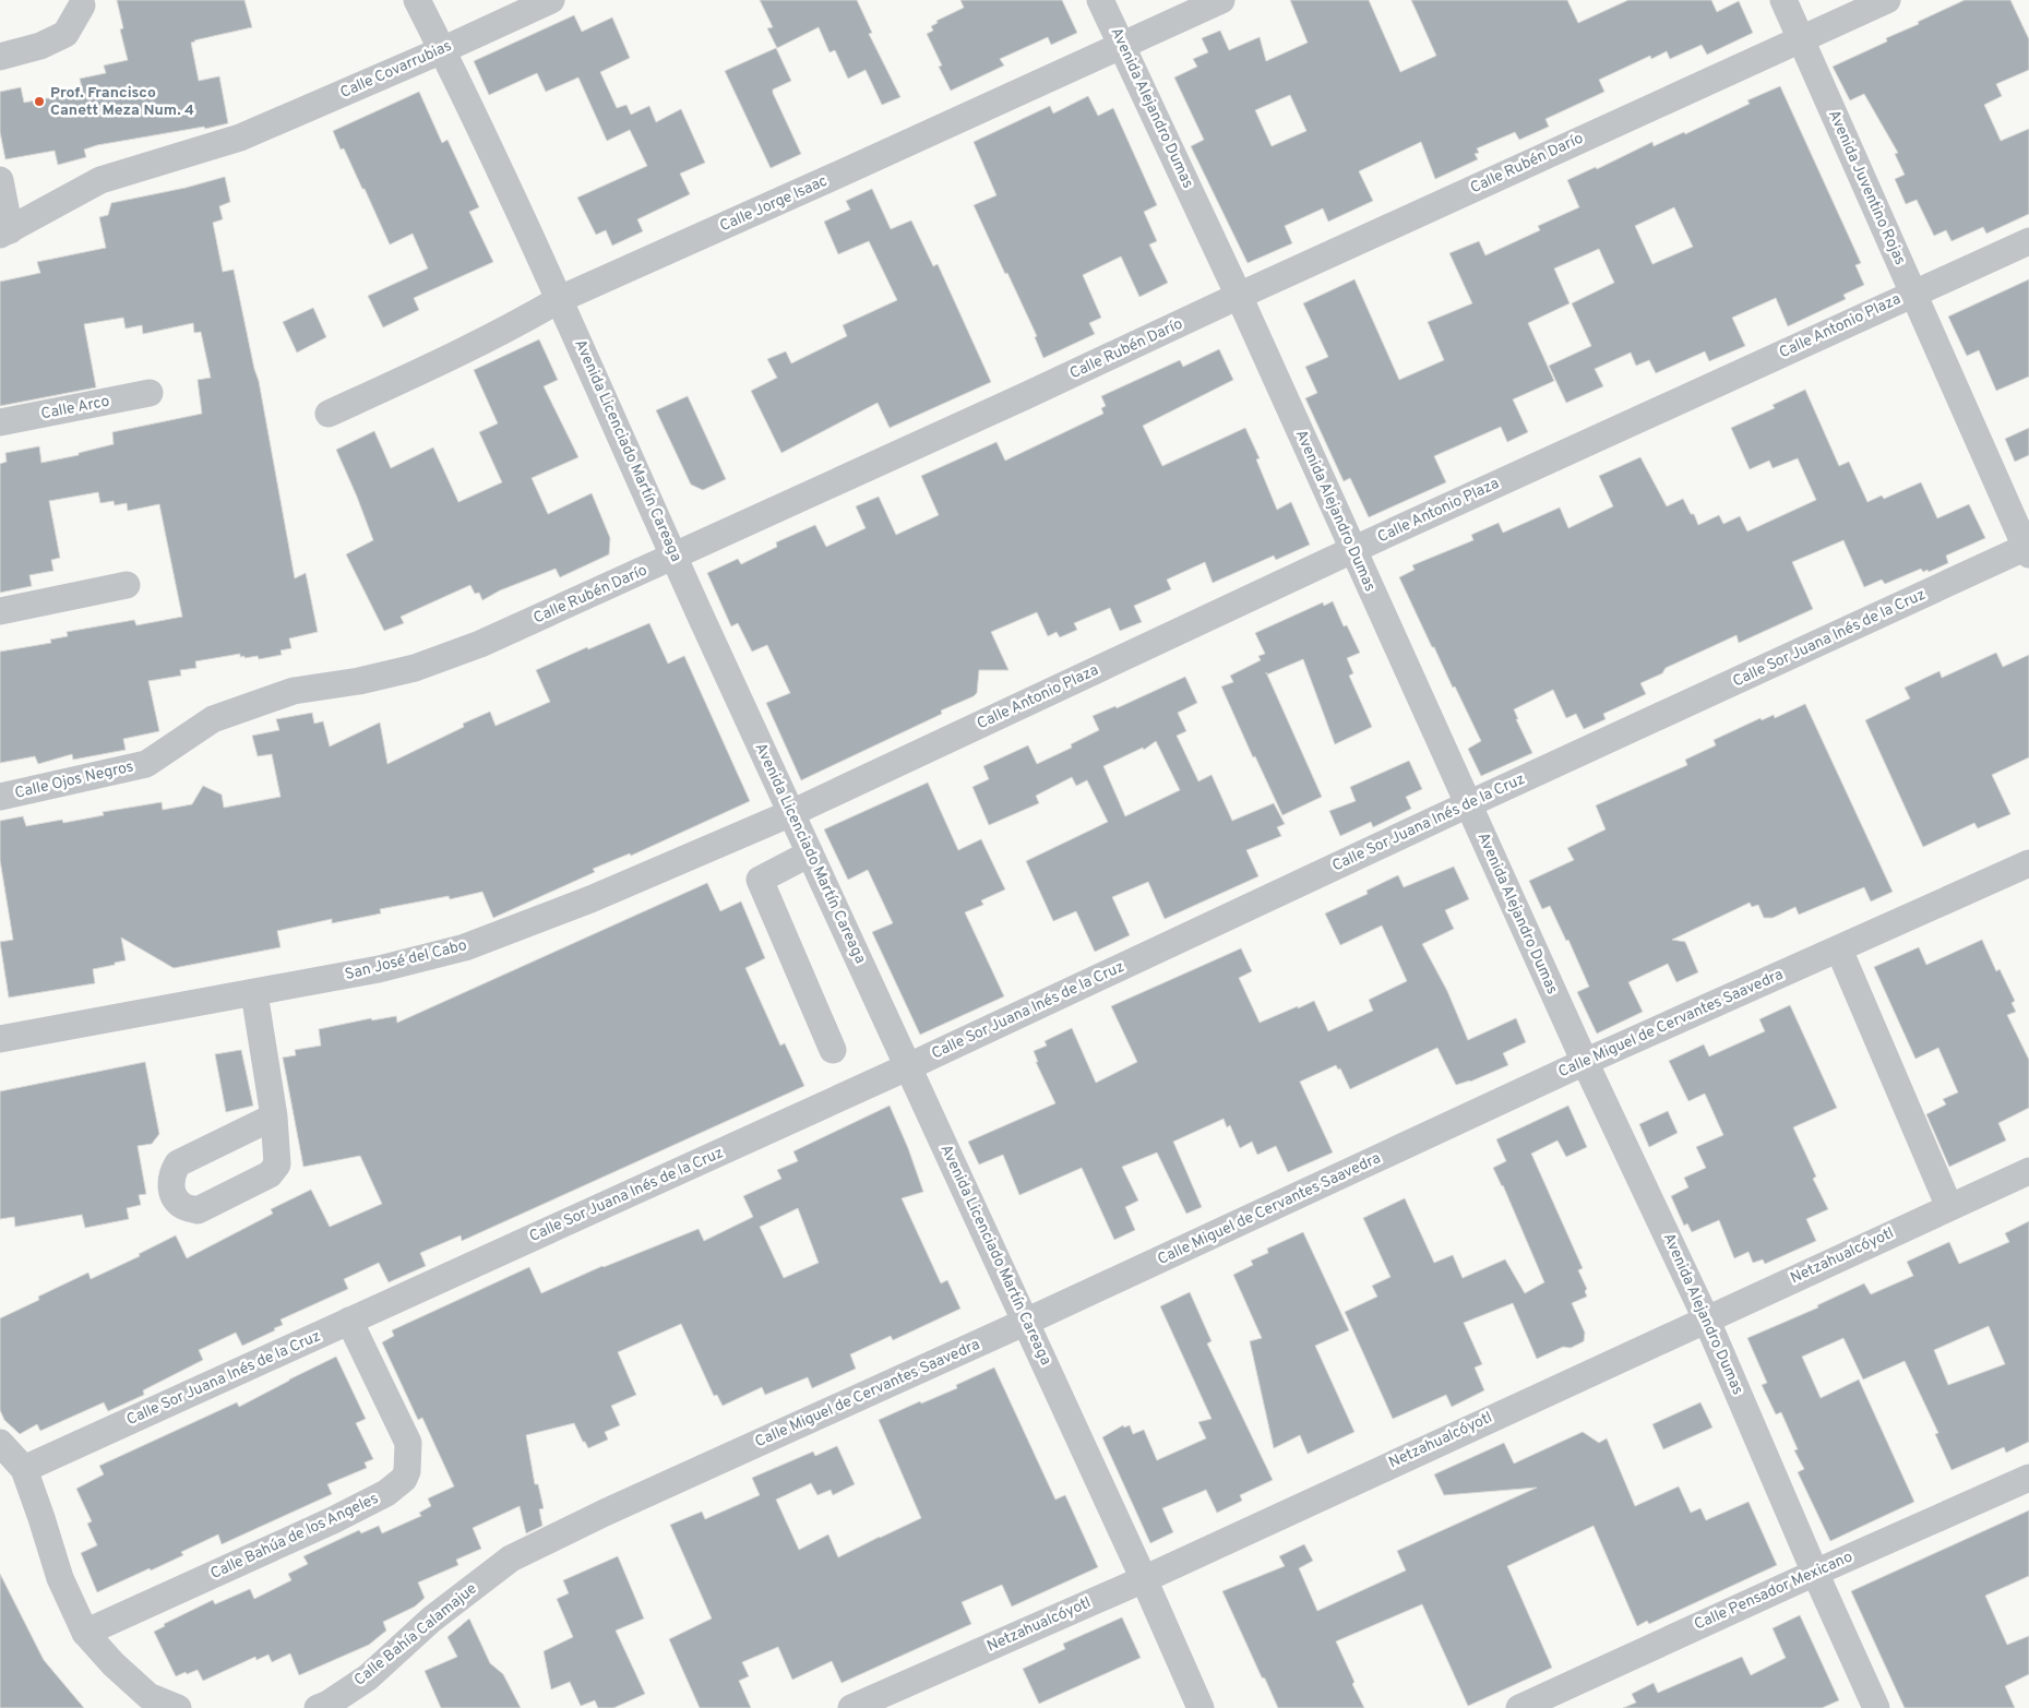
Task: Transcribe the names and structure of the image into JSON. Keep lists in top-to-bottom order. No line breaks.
{"streets":{"street":["Calle Covarrubias","Avenida Alejandro Dumas","Calle Rubén Darío","Avenida Juventino Rojas","Calle Jorge Isaac","Calle Antonio Plaza","Calle Arco","Avenida Licenciado Martín Careaga","Calle Sor Juana Inés de la Cruz","Calle Ojos Negros","San José del Cabo","Calle Miguel de Cervantes Saavedra","Netzahualcóyotl","Calle Bahúa de los Angeles","Calle Pensador Mexicano","Calle Bahía Calamajue"]},"crossings":[["Calle Covarrubias","Avenida Licenciado Martín Careaga"],["Avenida Alejandro Dumas","Calle Rubén Darío"],["Avenida Alejandro Dumas","Calle Jorge Isaac"],["Avenida Alejandro Dumas","Calle Antonio Plaza"],["Avenida Alejandro Dumas","Calle Sor Juana Inés de la Cruz"],["Avenida Alejandro Dumas","Calle Miguel de Cervantes Saavedra"],["Avenida Alejandro Dumas","Netzahualcóyotl"],["Avenida Alejandro Dumas","Calle Pensador Mexicano"],["Calle Rubén Darío","Avenida Juventino Rojas"],["Calle Rubén Darío","Avenida Licenciado Martín Careaga"],["Calle Rubén Darío","Calle Ojos Negros"],["Avenida Juventino Rojas","Calle Antonio Plaza"],["Avenida Juventino Rojas","Calle Sor Juana Inés de la Cruz"],["Calle Jorge Isaac","Avenida Licenciado Martín Careaga"],["Calle Antonio Plaza","Avenida Licenciado Martín Careaga"],["Calle Antonio Plaza","San José del Cabo"],["Avenida Licenciado Martín Careaga","Calle Sor Juana Inés de la Cruz"],["Avenida Licenciado Martín Careaga","San José del Cabo"],["Avenida Licenciado Martín Careaga","Calle Miguel de Cervantes Saavedra"],["Avenida Licenciado Martín Careaga","Netzahualcóyotl"],["Calle Sor Juana Inés de la Cruz","Calle Bahúa de los Angeles"],["Calle Miguel de Cervantes Saavedra","Calle Bahía Calamajue"]],"places":["Prof. Francisco Canett Meza Num. 4"]}
